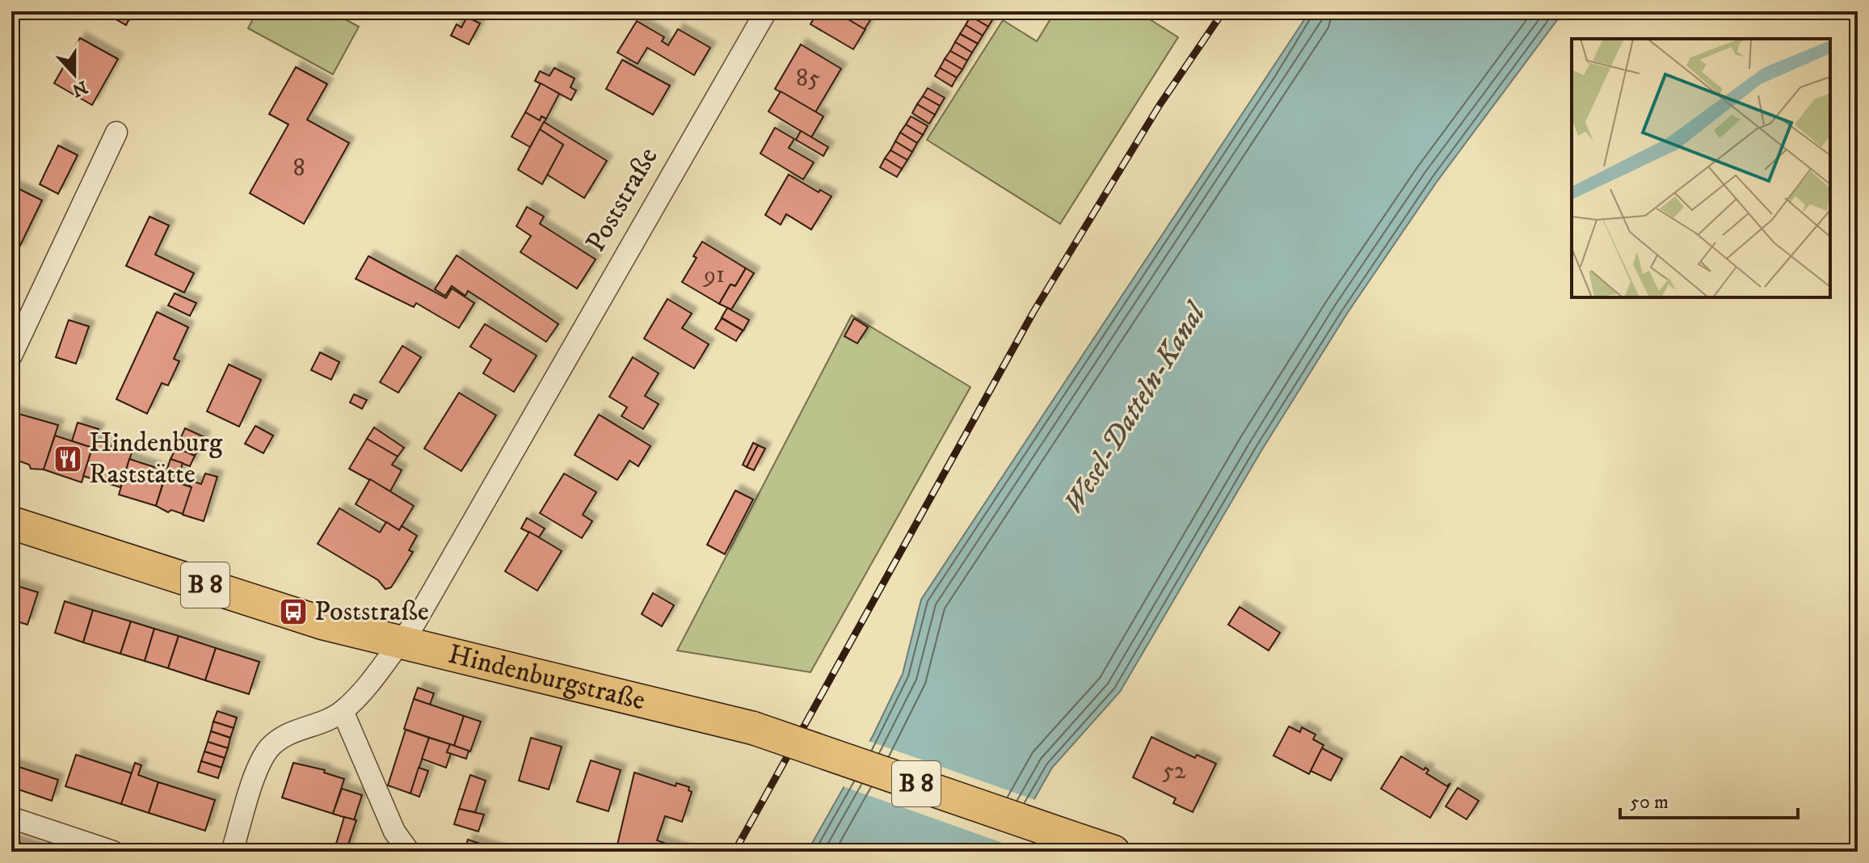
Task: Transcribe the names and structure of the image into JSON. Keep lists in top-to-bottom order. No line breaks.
{"streets":{"main road":["B 8","Hindenburgstraße"],"street":["Poststraße"]},"crossings":[["Poststraße","Hindenburgstraße"]],"water":["Wesel-Datteln-Kanal"],"places":{"restaurant":["Hindenburg Raststätte"],"bus stop":["Poststraße"]},"house_numbers":["85","8","91","52"],"scale_bar":"50 m","north":"bottom"}
